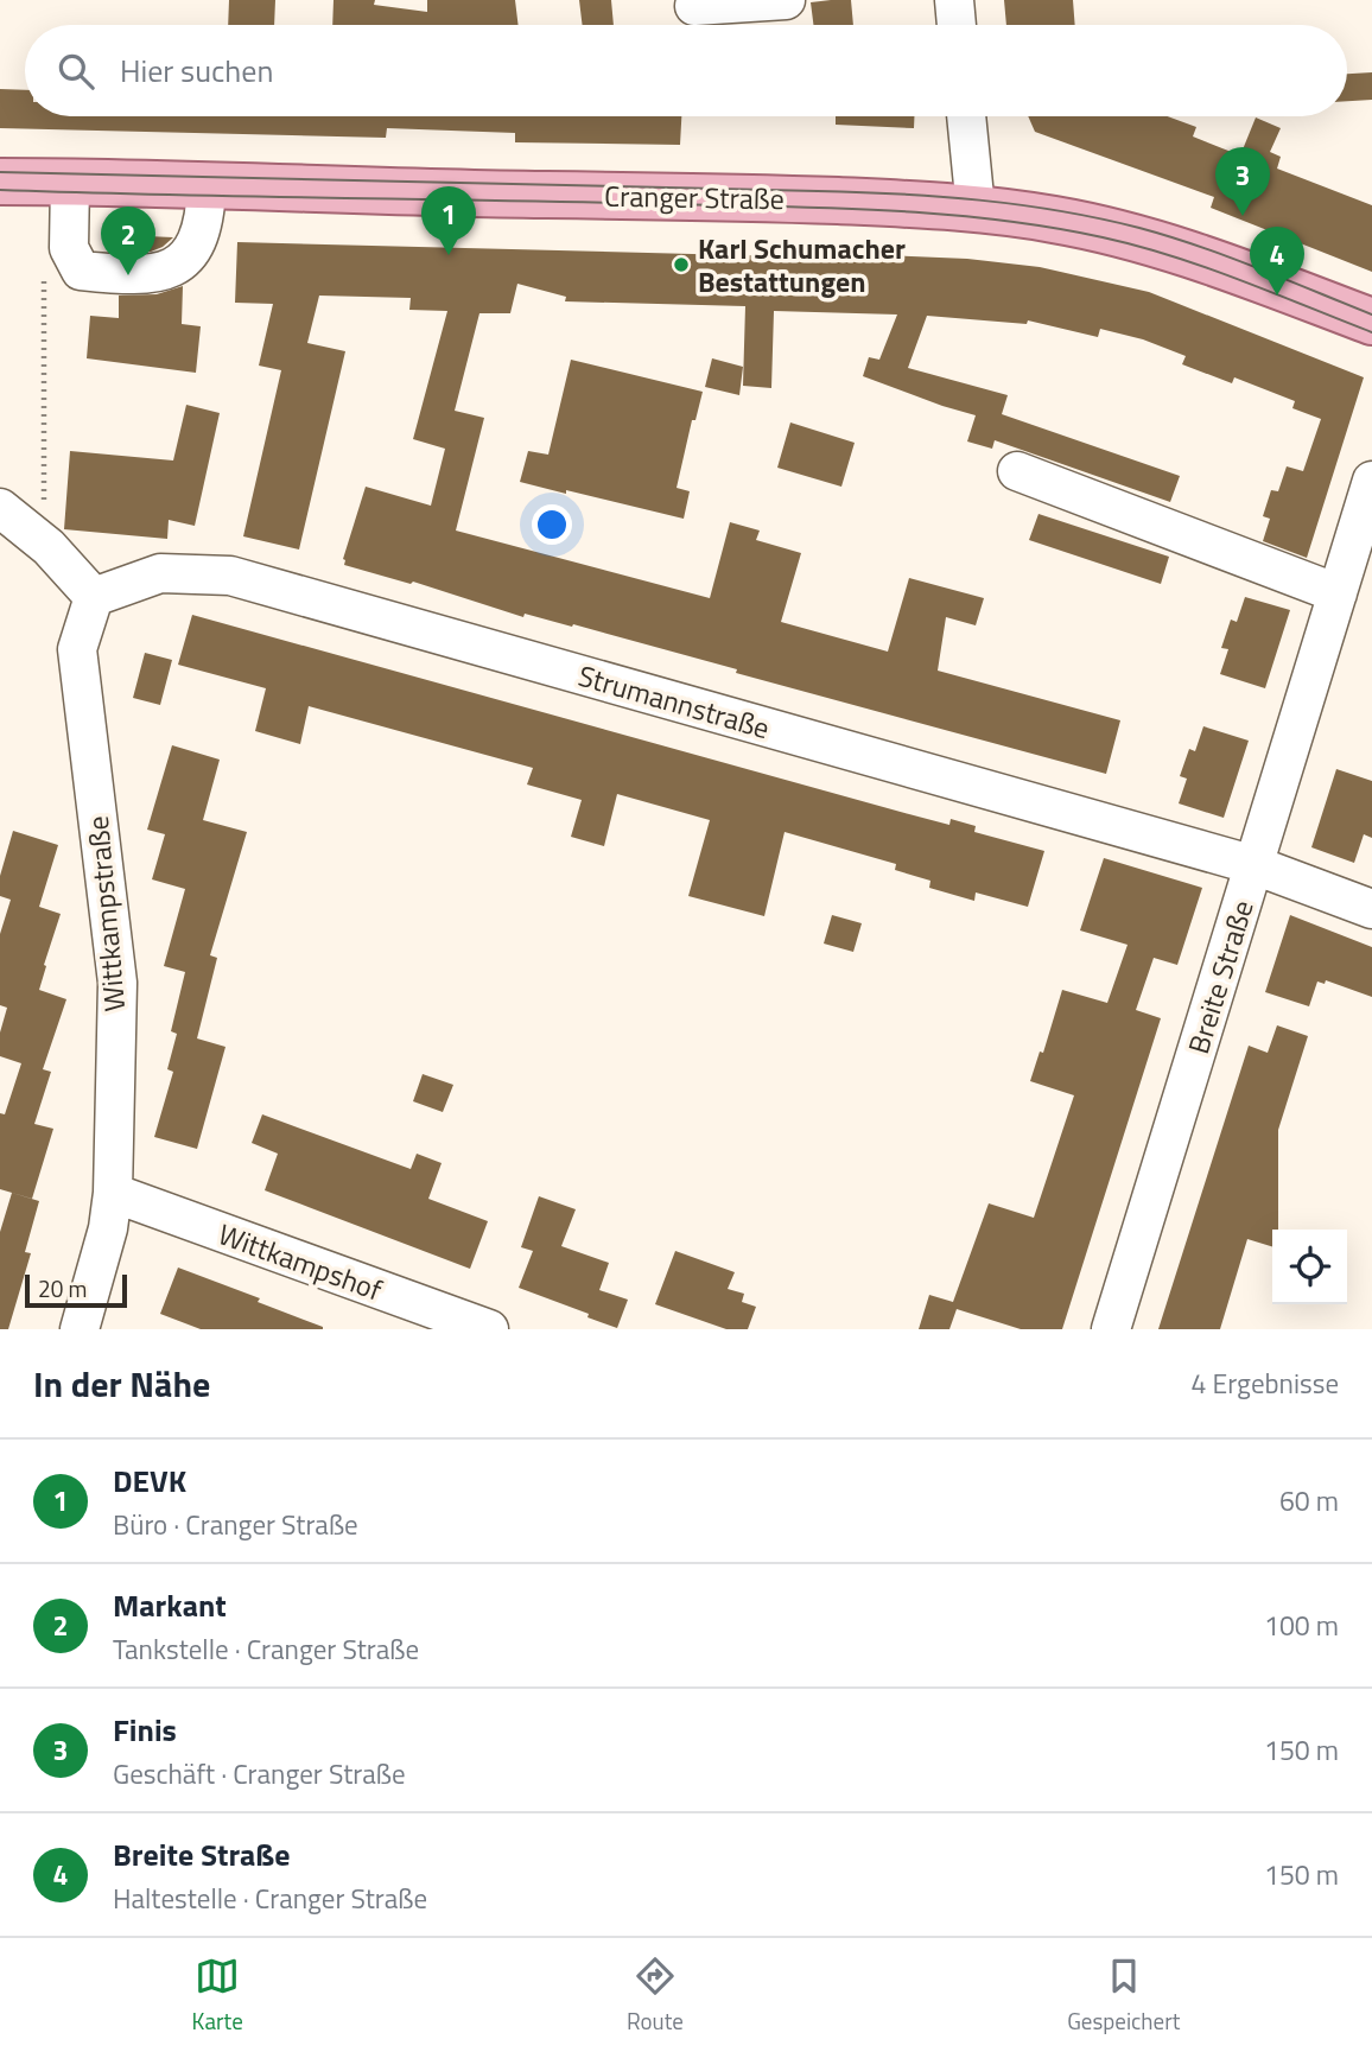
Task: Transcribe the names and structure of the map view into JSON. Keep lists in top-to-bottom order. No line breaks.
{"streets":{"main road":["Cranger Straße"],"street":["Strumannstraße","Wittkampstraße","Breite Straße","Wittkampshof"]},"crossings":[["Strumannstraße","Wittkampstraße"],["Strumannstraße","Breite Straße"],["Wittkampstraße","Wittkampshof"]],"places":["Karl Schumacher Bestattungen"],"scale_bar":"20 m","page":{"search":"Hier suchen","pins":["3","1","2","4"],"scale":"20 m","heading":["In der Nähe","4 Ergebnisse"],"list":[{"mark":"1","name":"DEVK","note":"Büro · Cranger Straße","value":"60 m"},{"mark":"2","name":"Markant","note":"Tankstelle · Cranger Straße","value":"100 m"},{"mark":"3","name":"Finis","note":"Geschäft · Cranger Straße","value":"150 m"},{"mark":"4","name":"Breite Straße","note":"Haltestelle · Cranger Straße","value":"150 m"}],"nav":["Karte","Route","Gespeichert"]}}
